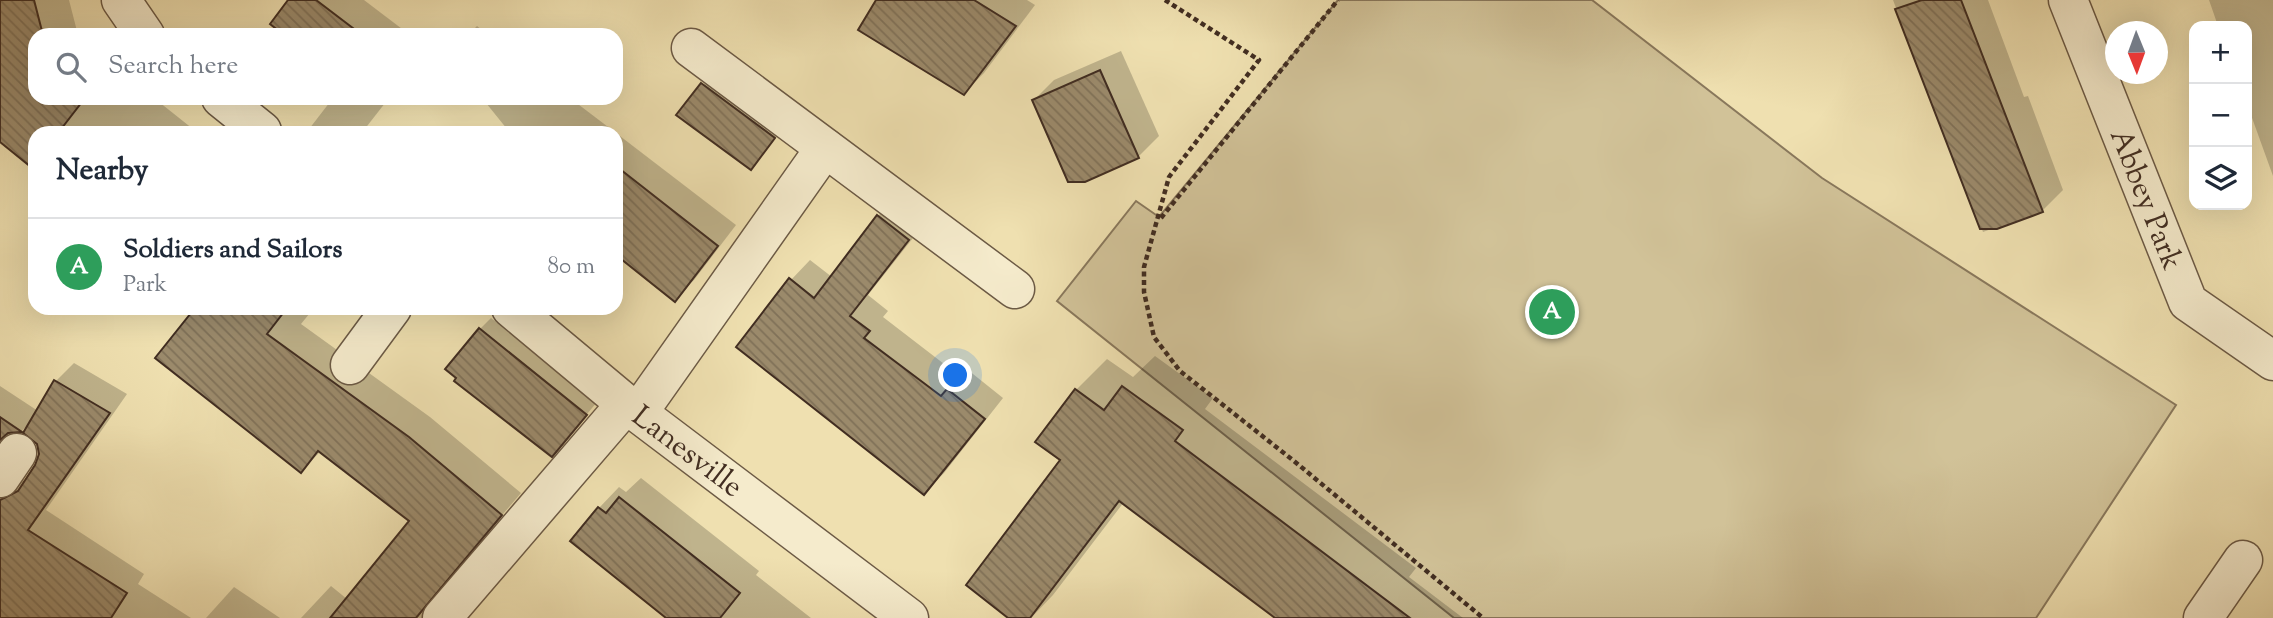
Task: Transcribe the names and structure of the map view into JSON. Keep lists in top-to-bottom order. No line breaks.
{"streets":{"street":["Abbey Park","Lanesville"]},"north":"bottom","page":{"map_buttons":["+","−"],"search":"Search here","heading":"Nearby","list":[{"mark":"A","name":"Soldiers and Sailors","note":"Park","value":"80 m"}],"pins":"A"}}
